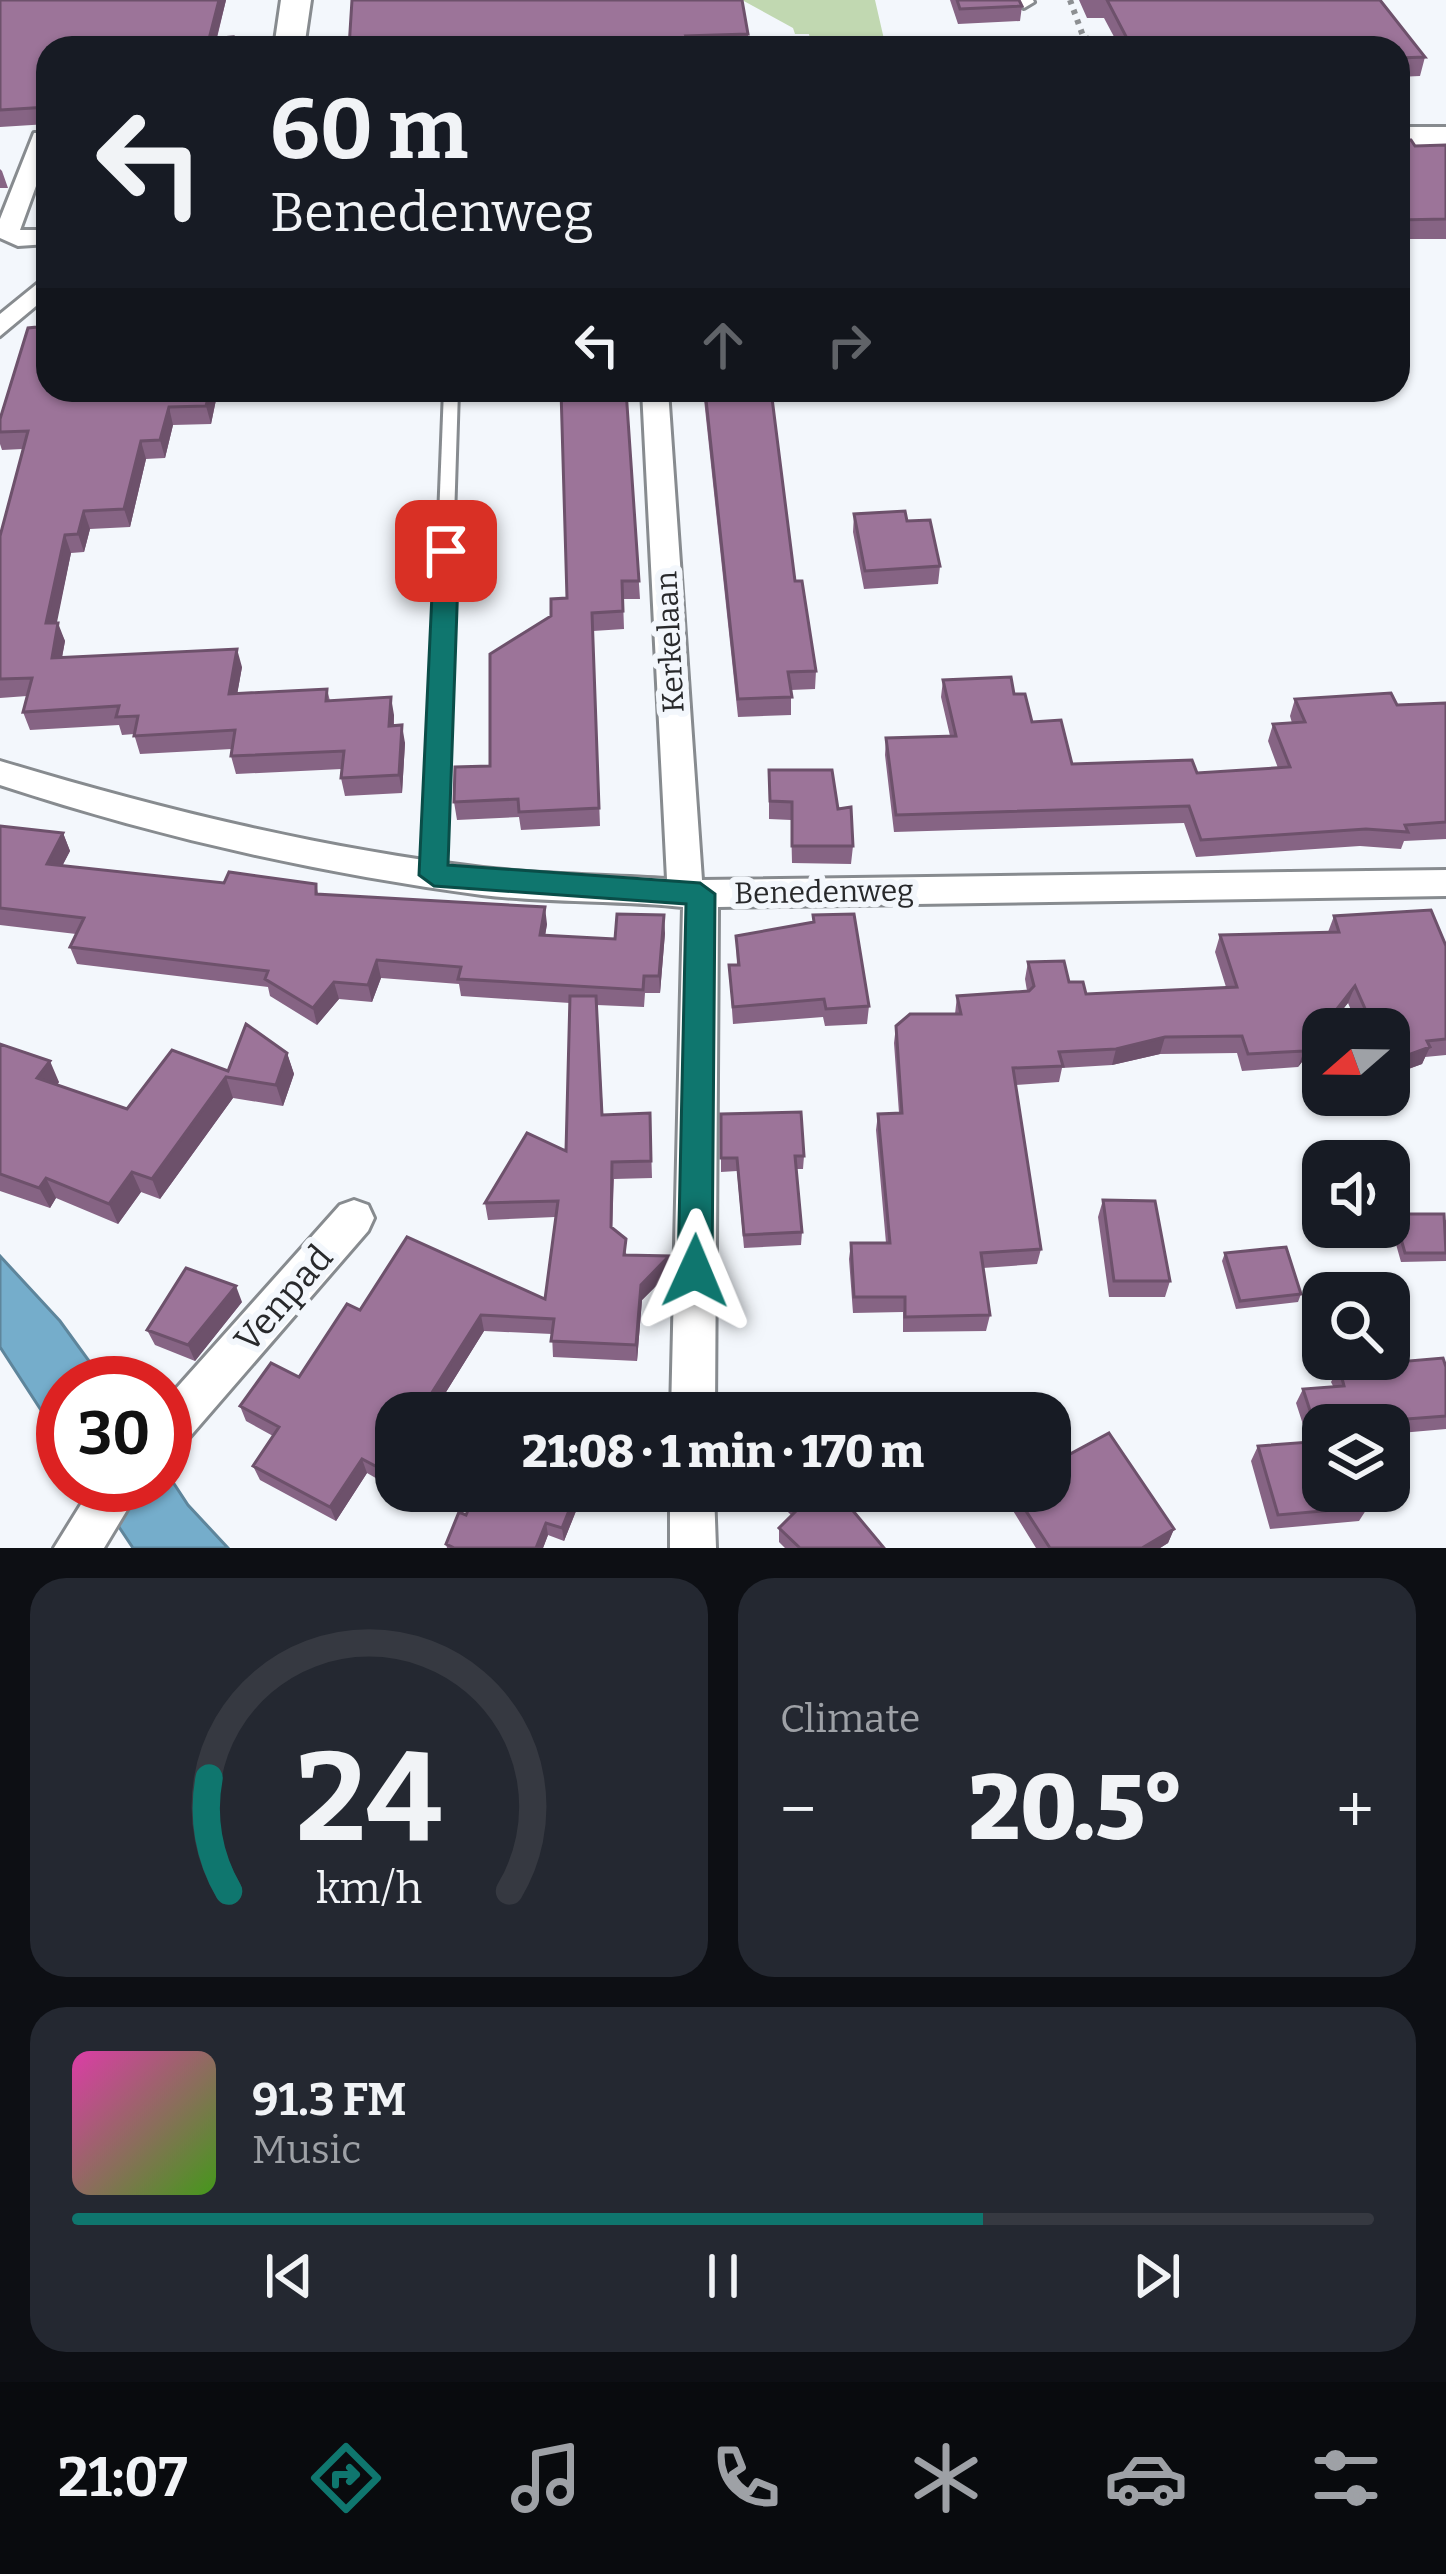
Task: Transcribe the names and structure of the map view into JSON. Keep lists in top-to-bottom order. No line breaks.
{"streets":{"street":["Kerkelaan","Benedenweg","Venpad"]},"crossings":[["Kerkelaan","Benedenweg"]],"north":"left","page":{"turn":["60 m","Benedenweg"],"limit":"30","trip":"21:08 · 1 min · 170 m","tile":"Climate","heat":["−","20.5°","+"],"song":["91.3 FM","Music"],"tabs":"21:07","gauge":["24","km/h"]}}
